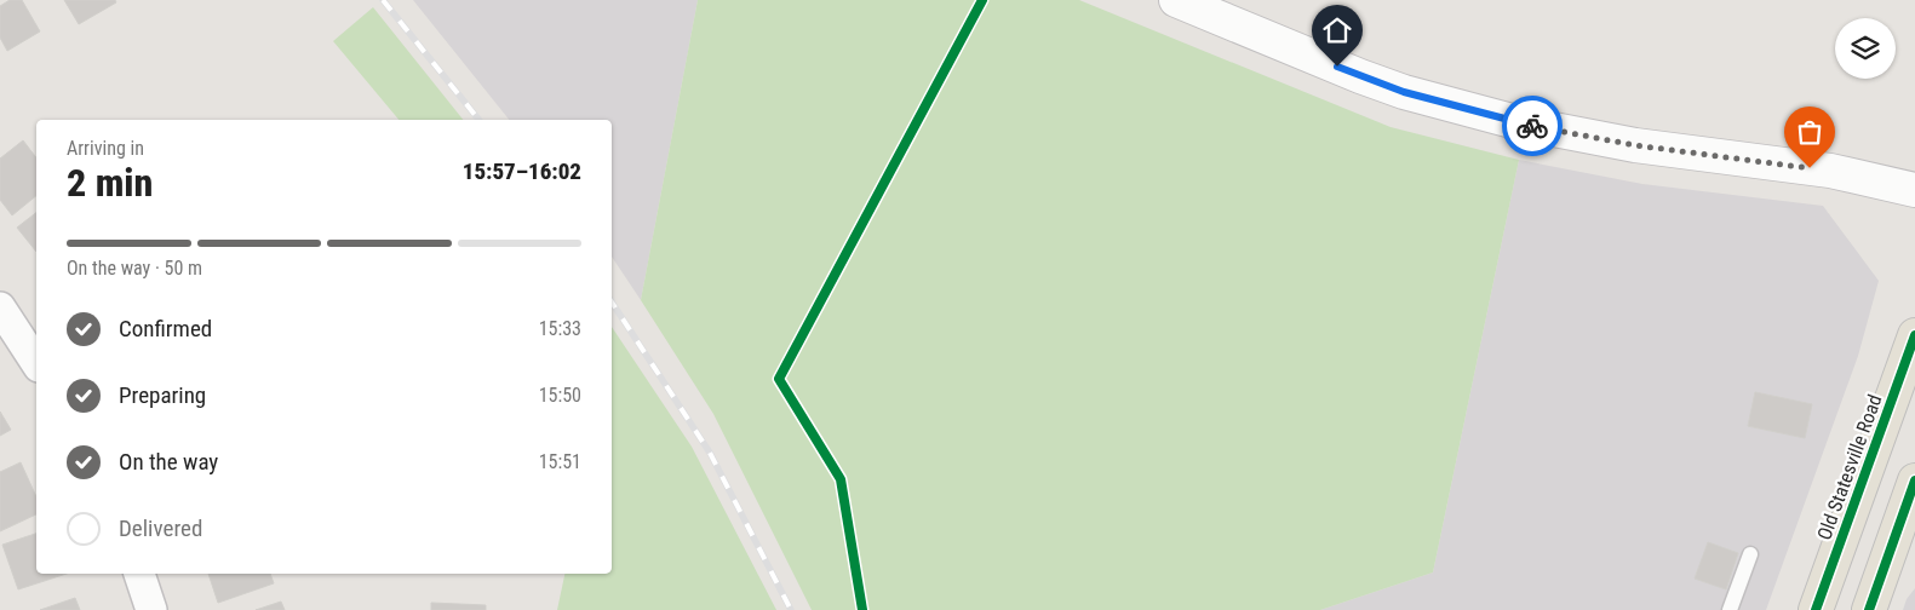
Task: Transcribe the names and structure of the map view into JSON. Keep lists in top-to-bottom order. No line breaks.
{"streets":{"main road":["Old Statesville Road"]},"page":{"heading":["2 min","Arriving in","15:57–16:02"],"bar":"On the way · 50 m","list":[["Confirmed","15:33"],["Preparing","15:50"],["On the way","15:51"],"Delivered"]}}
